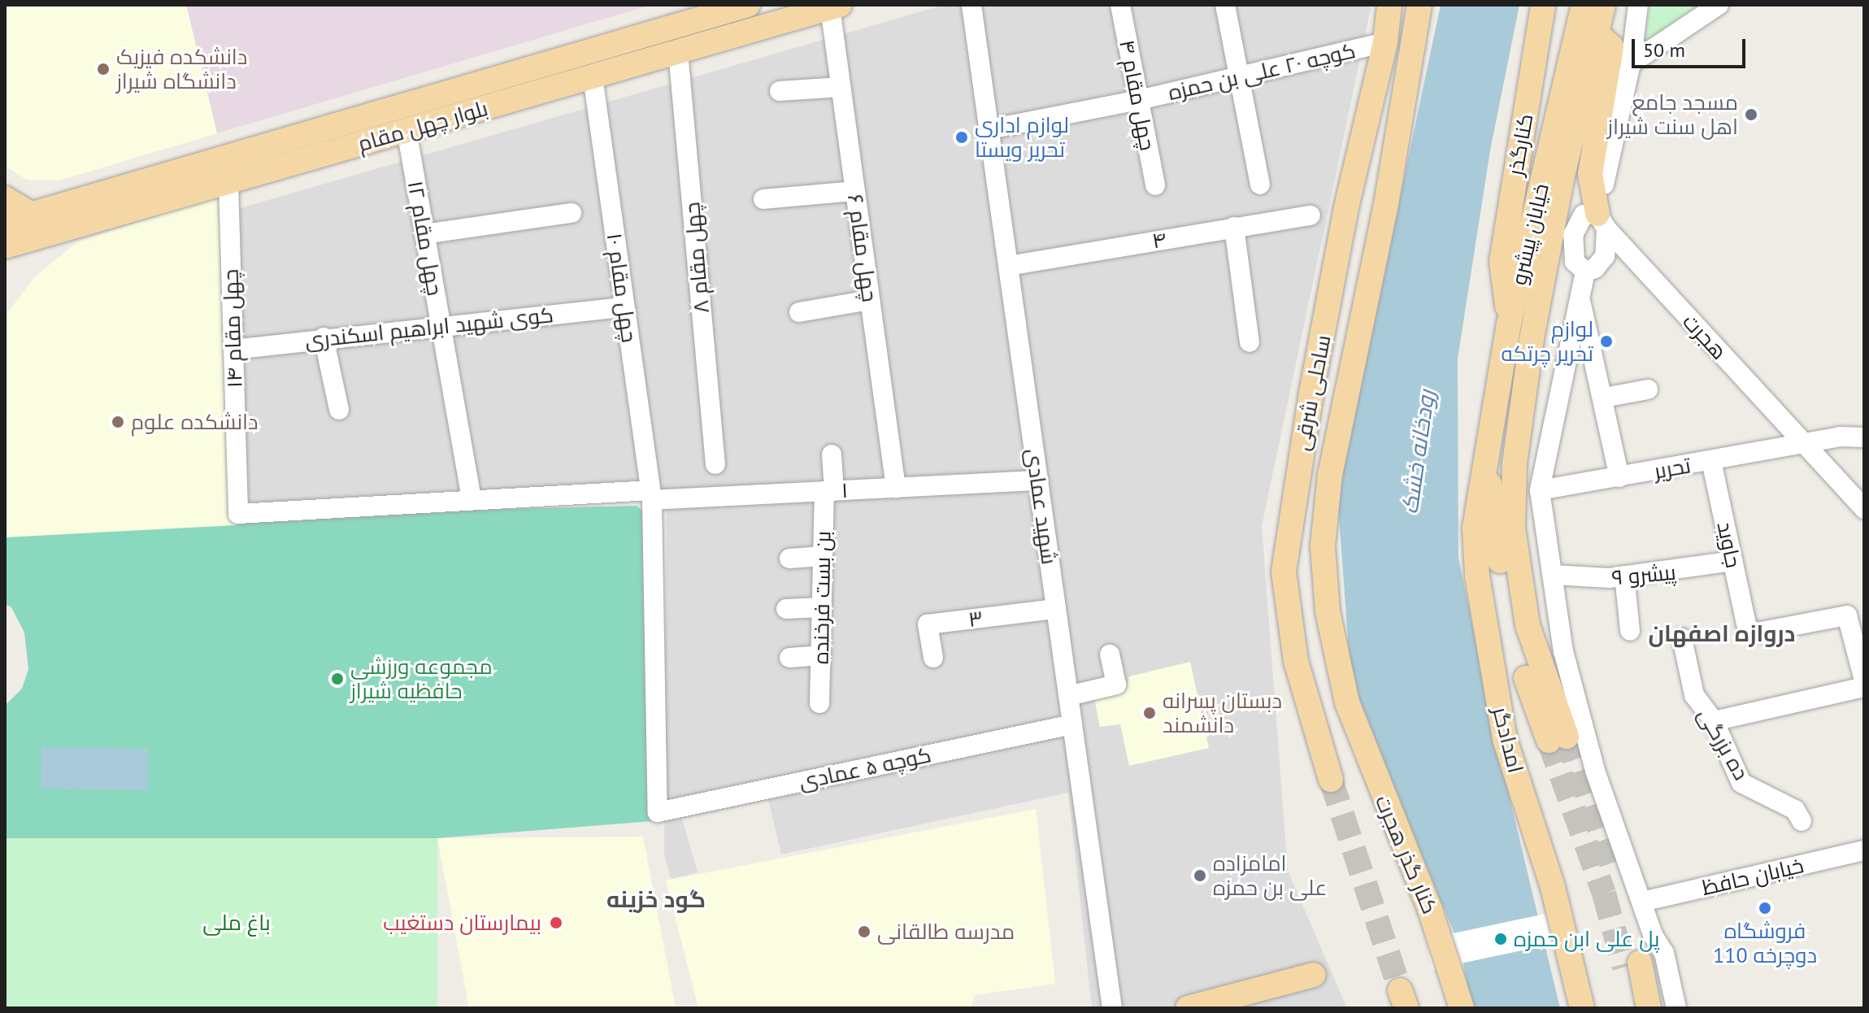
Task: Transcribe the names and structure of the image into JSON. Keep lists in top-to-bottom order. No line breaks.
{"streets":{"main road":["بلوار چهل مقام","کنارگذر","خیابان پیشرو","ساحلی شرقی","امدادگر","کنار گذر هجرت"],"street":["کوچه ۲۰ علی بن حمزه","چهل مقام ۴","چهل مقام ۱۲","۴","چهل مقام ۶","چهل مقام ۸","چهل مقام ۱۰","کوی شهید ابراهیم اسکندری","چهل مقام ۱۴","هجرت","تحریر","۱","شهید عمادی","جاوید","پیشرو ۹","بن بست فرخنده","۳","ده بزرگی","کوچه ۵ عمادی","خیابان حافظ"]},"crossings":[["کوچه ۲۰ علی بن حمزه","چهل مقام ۴"],["کوچه ۲۰ علی بن حمزه","ساحلی شرقی"],["کوچه ۲۰ علی بن حمزه","شهید عمادی"],["بلوار چهل مقام","چهل مقام ۱۲"],["بلوار چهل مقام","چهل مقام ۶"],["بلوار چهل مقام","چهل مقام ۸"],["بلوار چهل مقام","چهل مقام ۱۰"],["بلوار چهل مقام","چهل مقام ۱۴"],["کنارگذر","خیابان پیشرو"],["خیابان پیشرو","امدادگر"],["چهل مقام ۱۲","کوی شهید ابراهیم اسکندری"],["چهل مقام ۱۲","۱"],["۴","شهید عمادی"],["چهل مقام ۶","۱"],["چهل مقام ۱۰","کوی شهید ابراهیم اسکندری"],["چهل مقام ۱۰","۱"],["چهل مقام ۱۰","کوچه ۵ عمادی"],["کوی شهید ابراهیم اسکندری","چهل مقام ۱۴"],["چهل مقام ۱۴","۱"],["هجرت","تحریر"],["تحریر","جاوید"],["۱","شهید عمادی"],["۱","بن بست فرخنده"],["شهید عمادی","۳"],["شهید عمادی","کوچه ۵ عمادی"],["جاوید","پیشرو ۹"]],"districts":["دروازه اصفهان","گود خزینه"],"water":["رودخانه خشک"],"parks":["باغ ملی"],"places":["دانشکده فیزیک دانشگاه شیراز","مسجد جامع اهل سنت شیراز","لوازم اداری تحریر ویستا","لوازم تحریر چرتکه","دانشکده علوم","مجموعه ورزشی حافظیه شیراز","دبستان پسرانه دانشمند","امامزاده علی بن حمزه","فروشگاه دوچرخه 110","بیمارستان دستغیب","مدرسه طالقانی","پل علی ابن حمزه"],"scale_bar":"50 m"}
